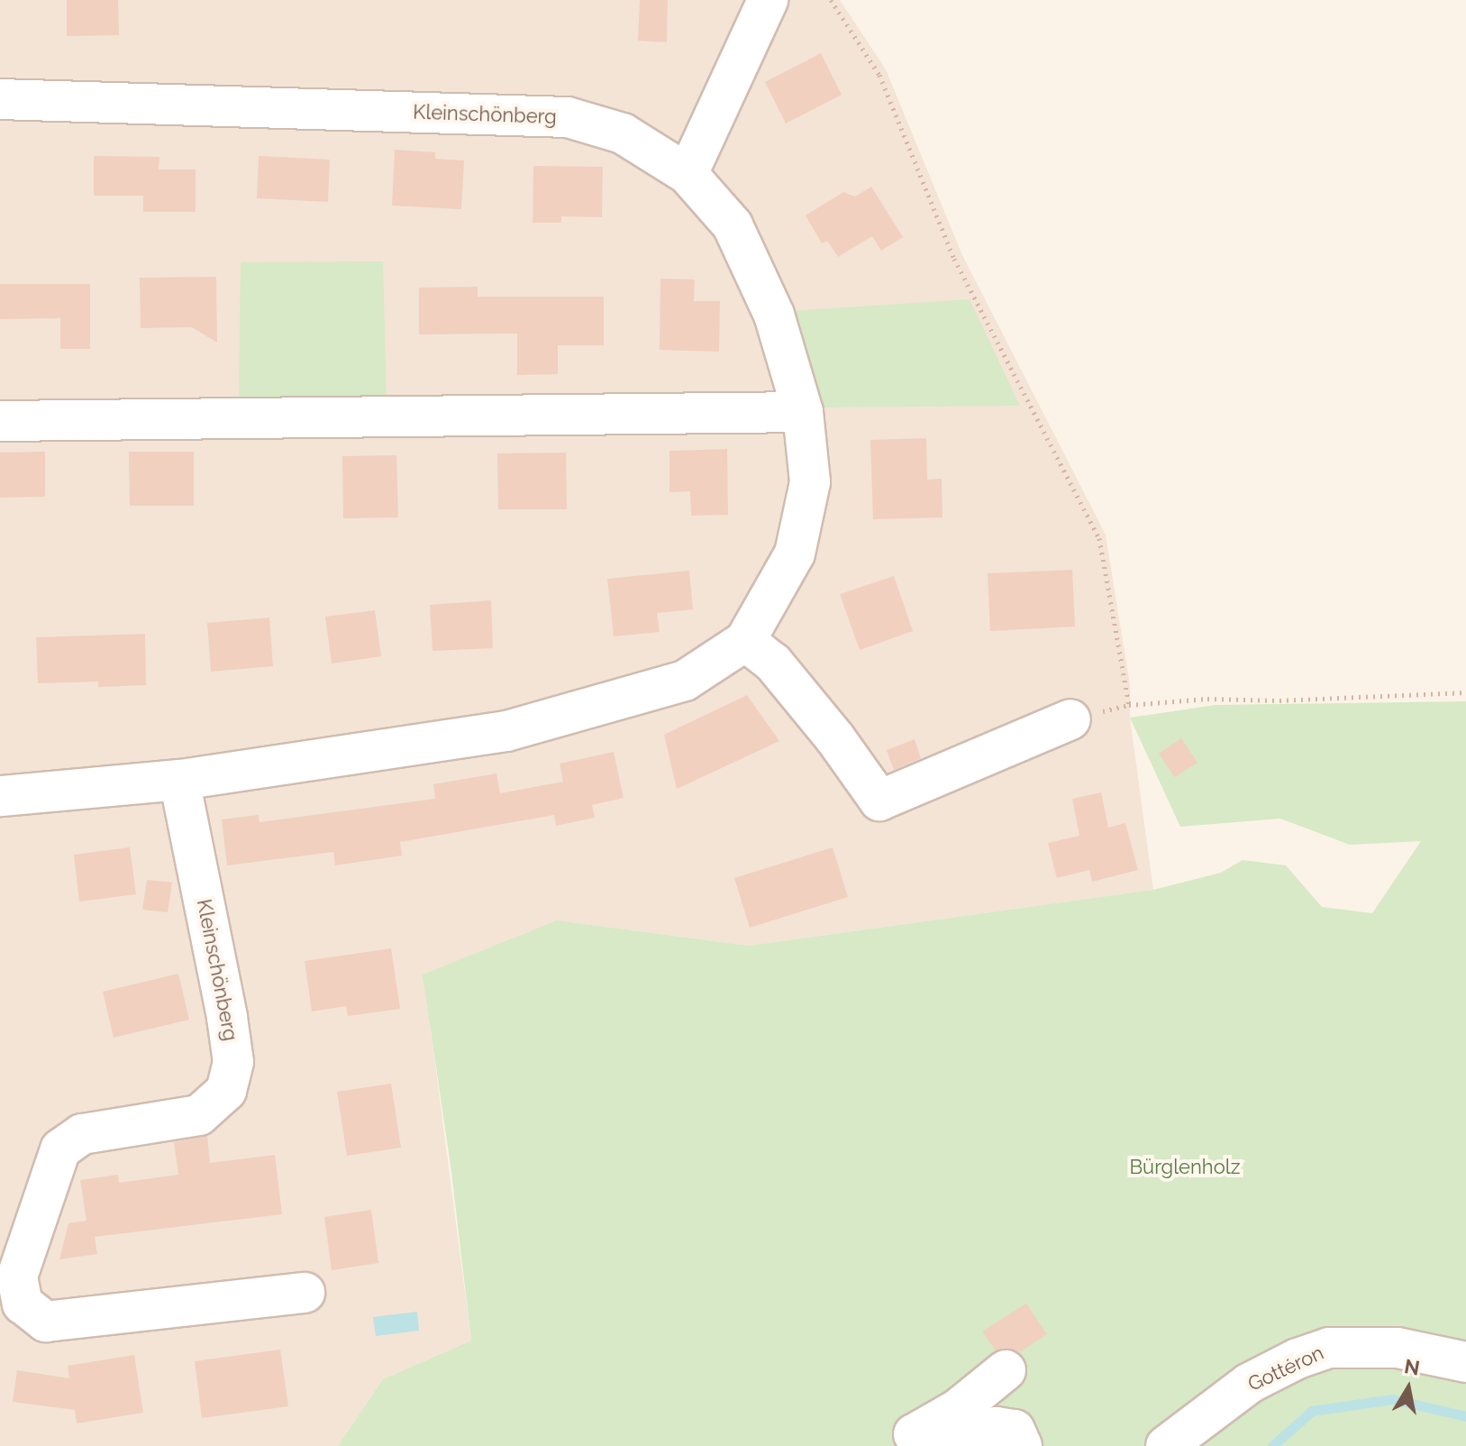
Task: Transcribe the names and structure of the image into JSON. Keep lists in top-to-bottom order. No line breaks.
{"streets":{"street":["Kleinschönberg","Gottéron"]},"parks":["Bürglenholz"],"north":"top"}
